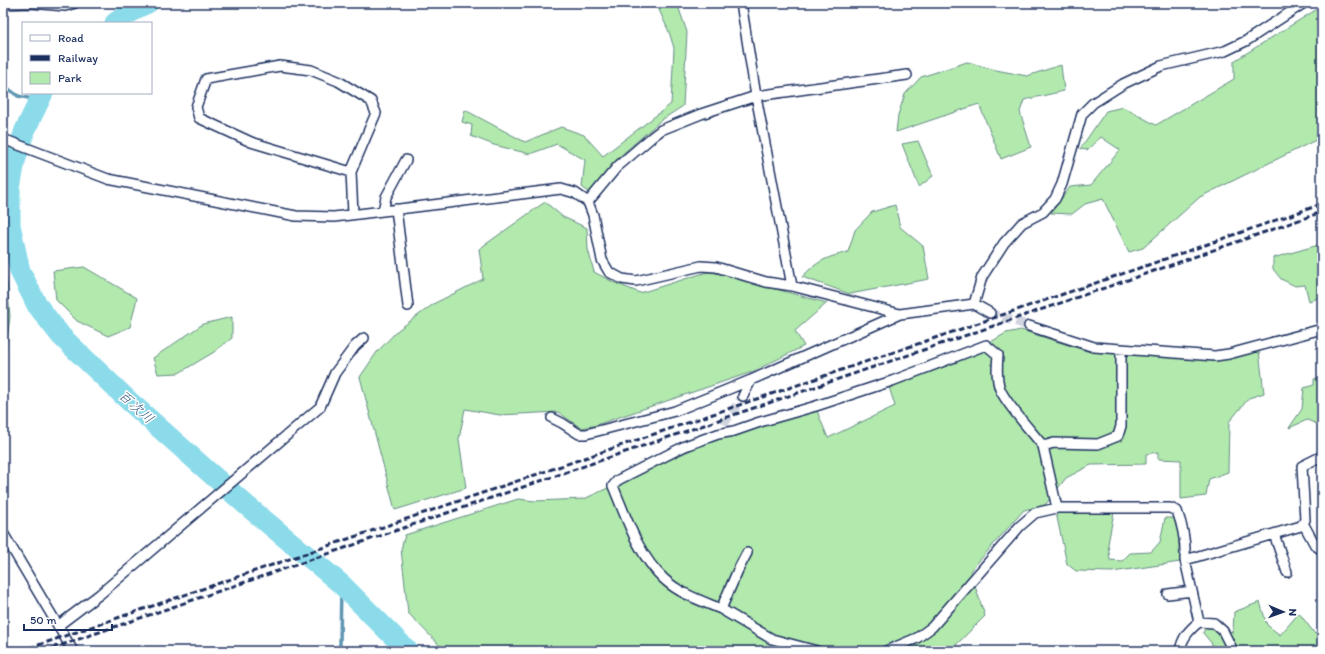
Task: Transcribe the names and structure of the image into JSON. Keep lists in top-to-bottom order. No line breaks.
{"water":["百次川"],"legend":["Road","Railway","Park"],"scale_bar":"50 m","north":"right"}
